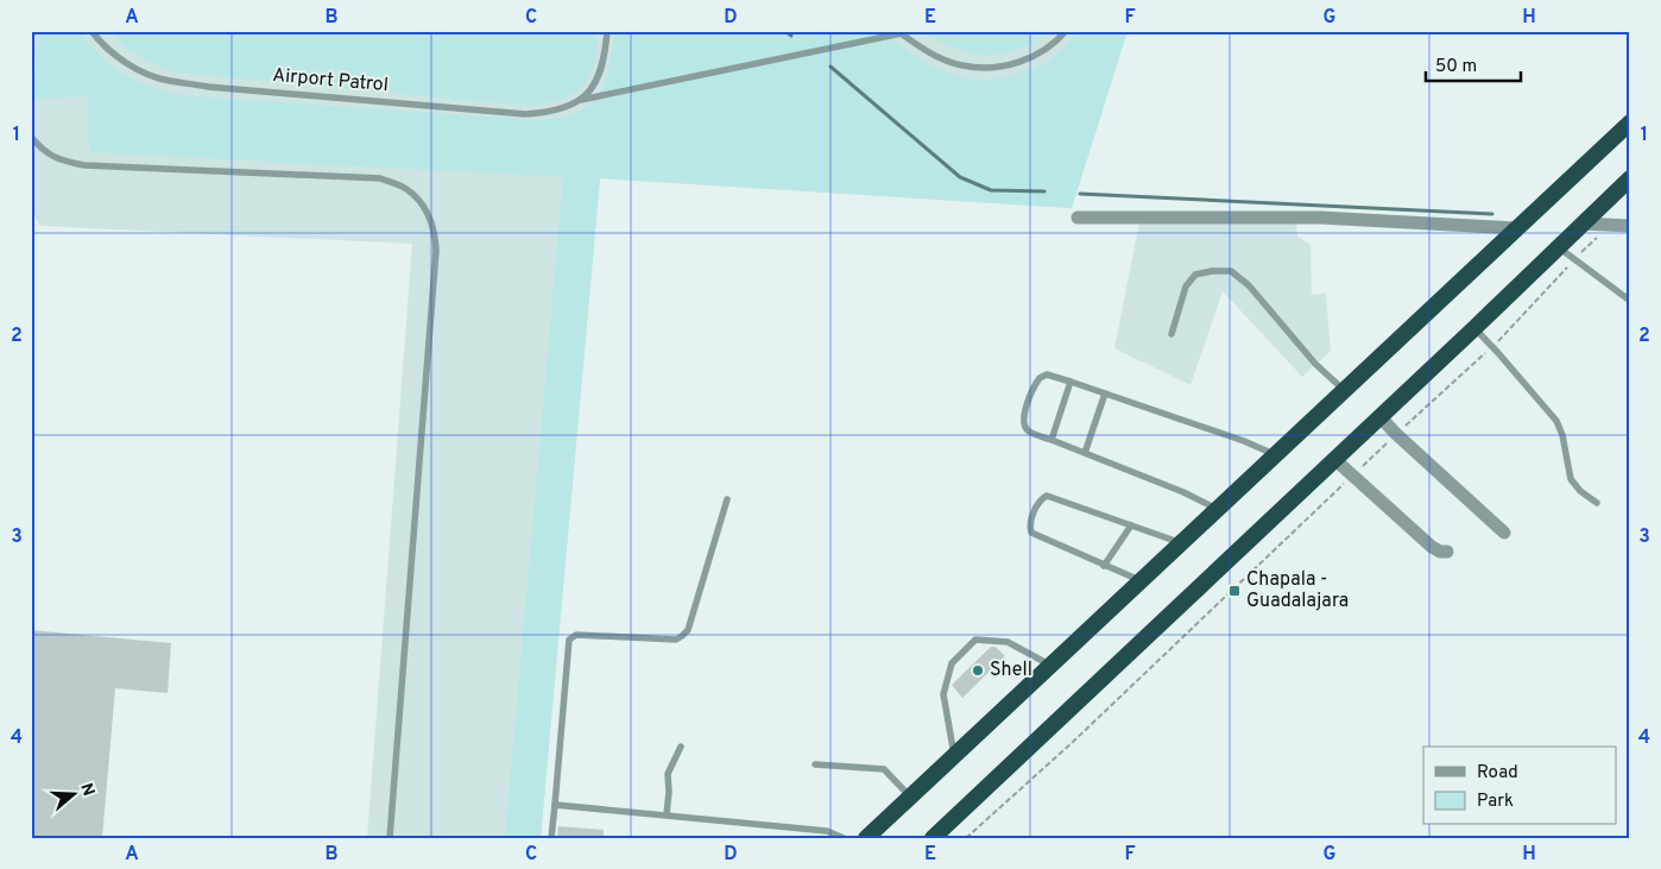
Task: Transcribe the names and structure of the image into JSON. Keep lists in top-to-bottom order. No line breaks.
{"streets":{"lane":["Airport Patrol"]},"places":{"transit":["Chapala - Guadalajara"],"other":["Shell"]},"legend":["Road","Park"],"scale_bar":"50 m","north":"right","grid":{"columns":["A","B","C","D","E","F","G","H"],"rows":["1","2","3","4"]}}
